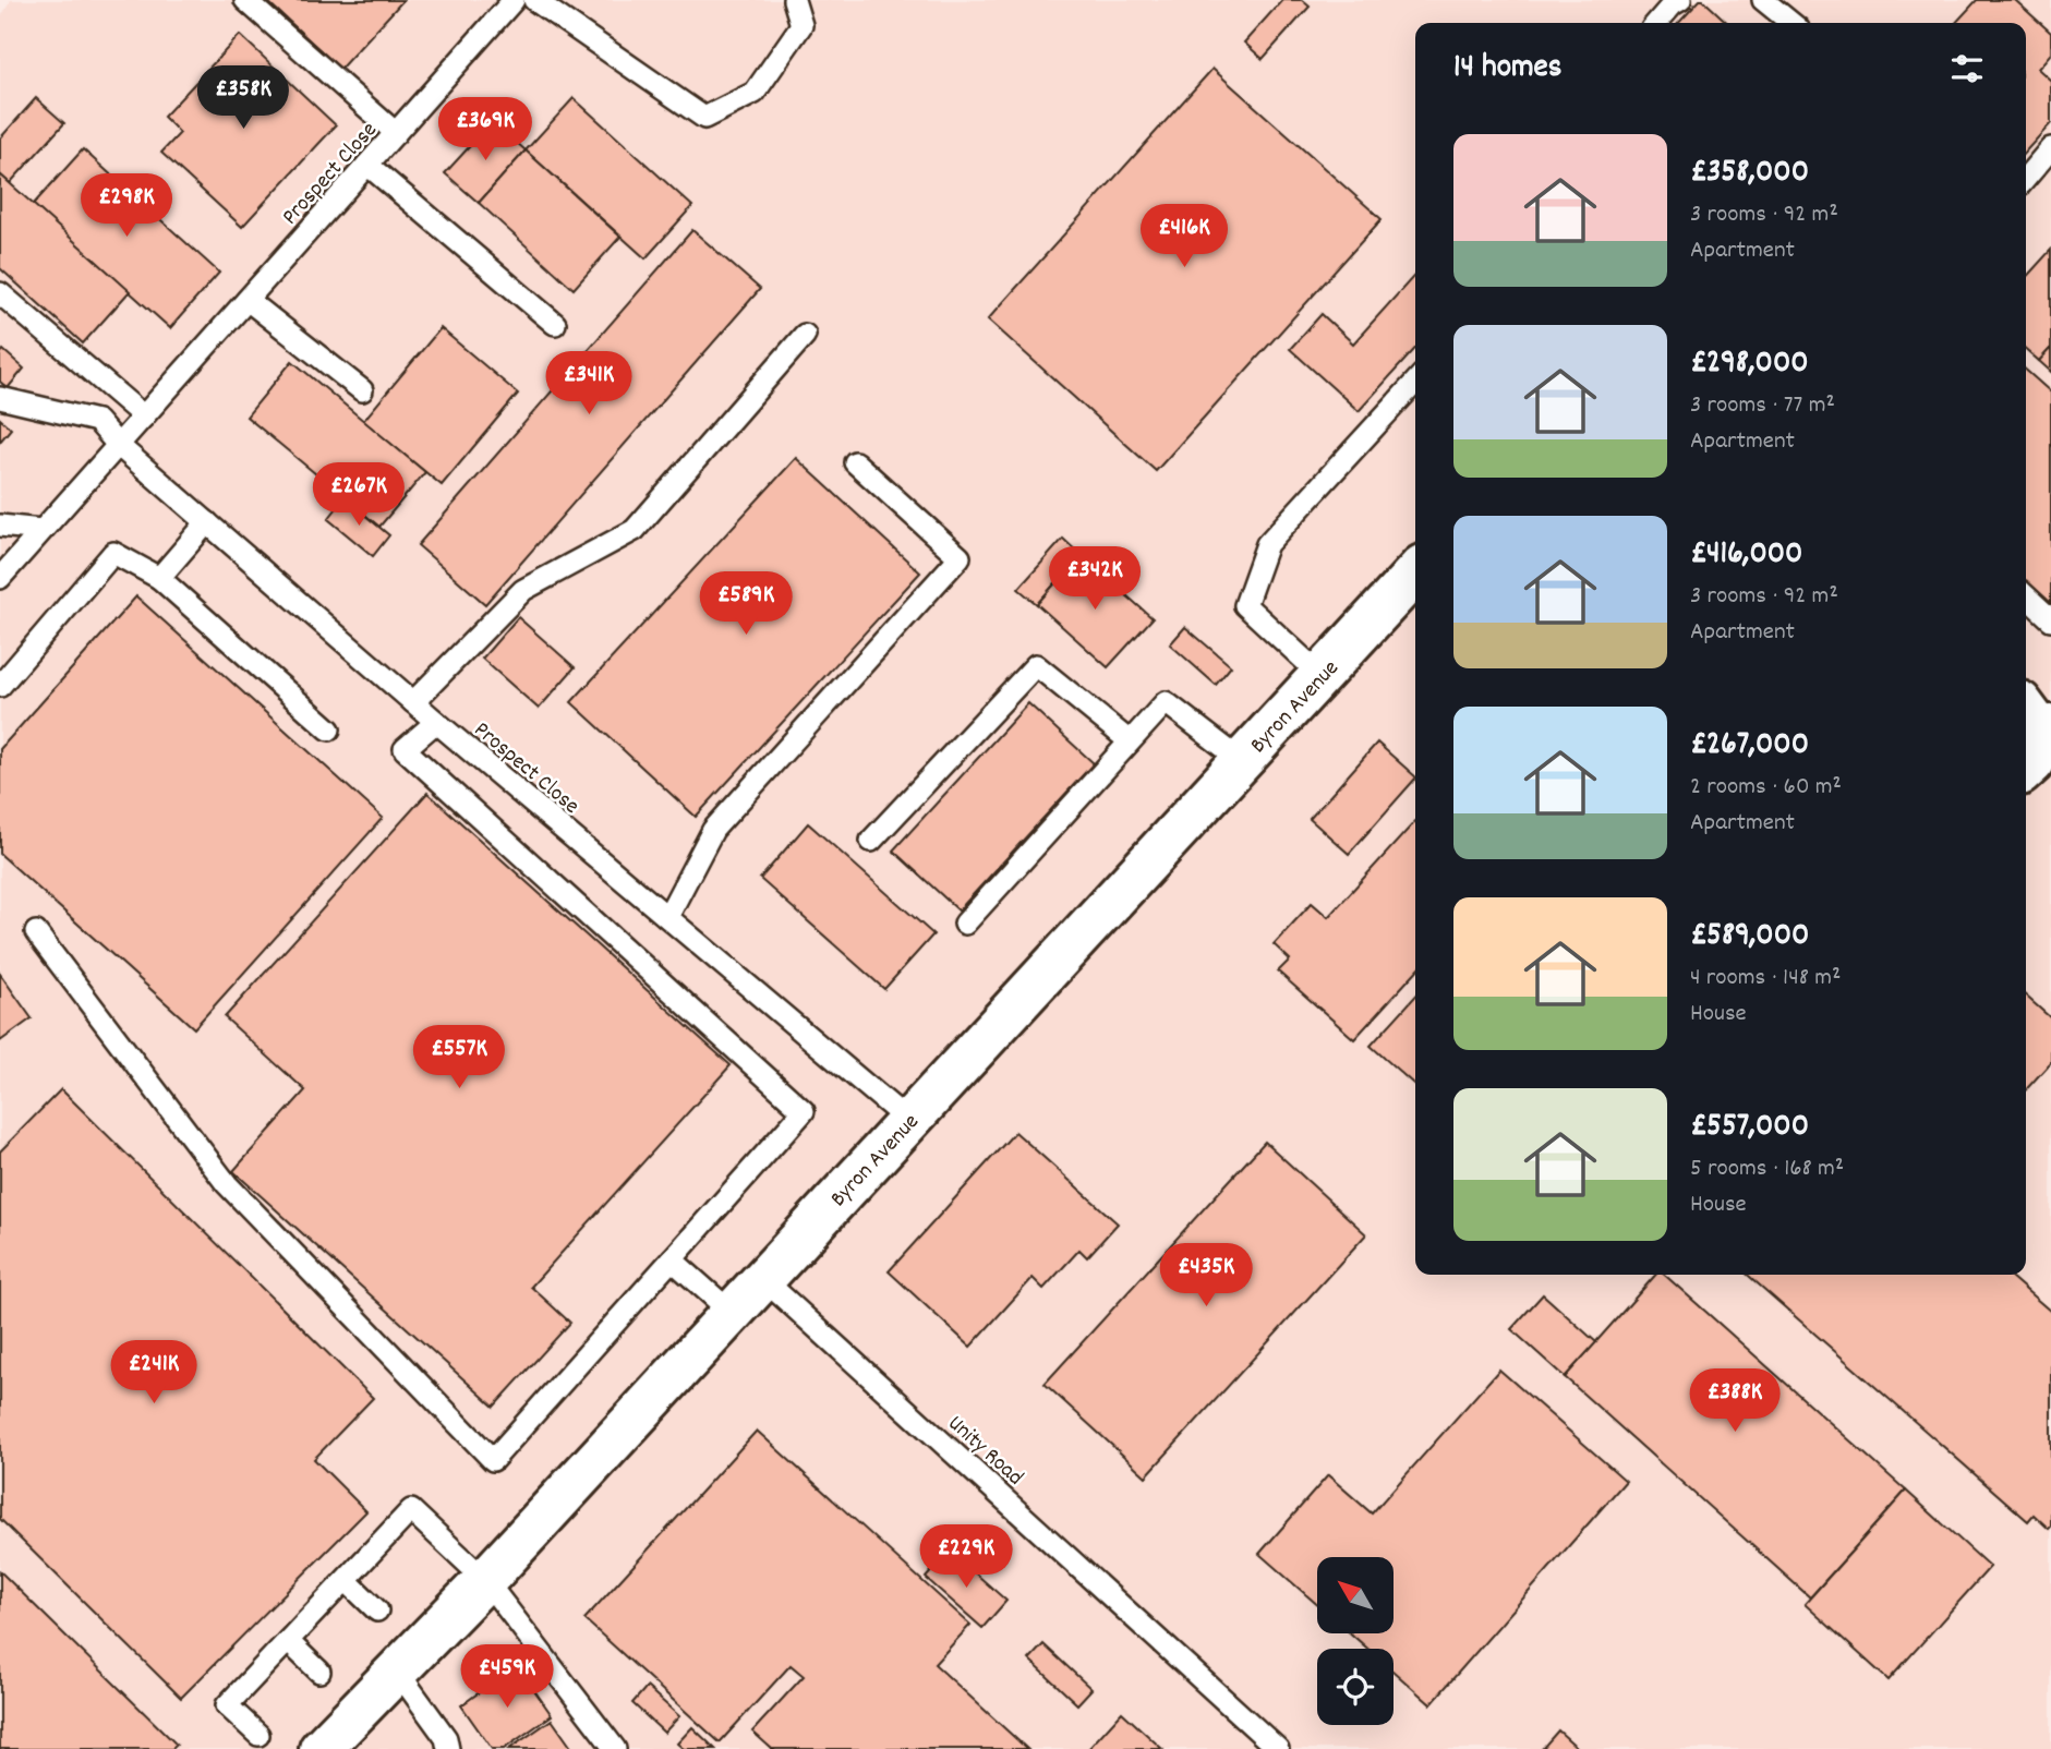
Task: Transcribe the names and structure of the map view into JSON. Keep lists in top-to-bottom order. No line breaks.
{"streets":{"street":["Byron Avenue"],"lane":["Prospect Close","Unity Road"]},"crossings":[["Prospect Close","Byron Avenue"],["Byron Avenue","Unity Road"]],"north":"top left","page":{"heading":"14 homes","price":["£358K","£369K","£298K","£416K","£341K","£267K","£342K","£589K","£557K","£435K","£241K","£388K","£229K","£459K"],"list":[{"name":"£358,000","note":"3 rooms · 92 m² · Apartment"},{"name":"£298,000","note":"3 rooms · 77 m² · Apartment"},{"name":"£416,000","note":"3 rooms · 92 m² · Apartment"},{"name":"£267,000","note":"2 rooms · 60 m² · Apartment"},{"name":"£589,000","note":"4 rooms · 148 m² · House"},{"name":"£557,000","note":"5 rooms · 168 m² · House"}]}}
